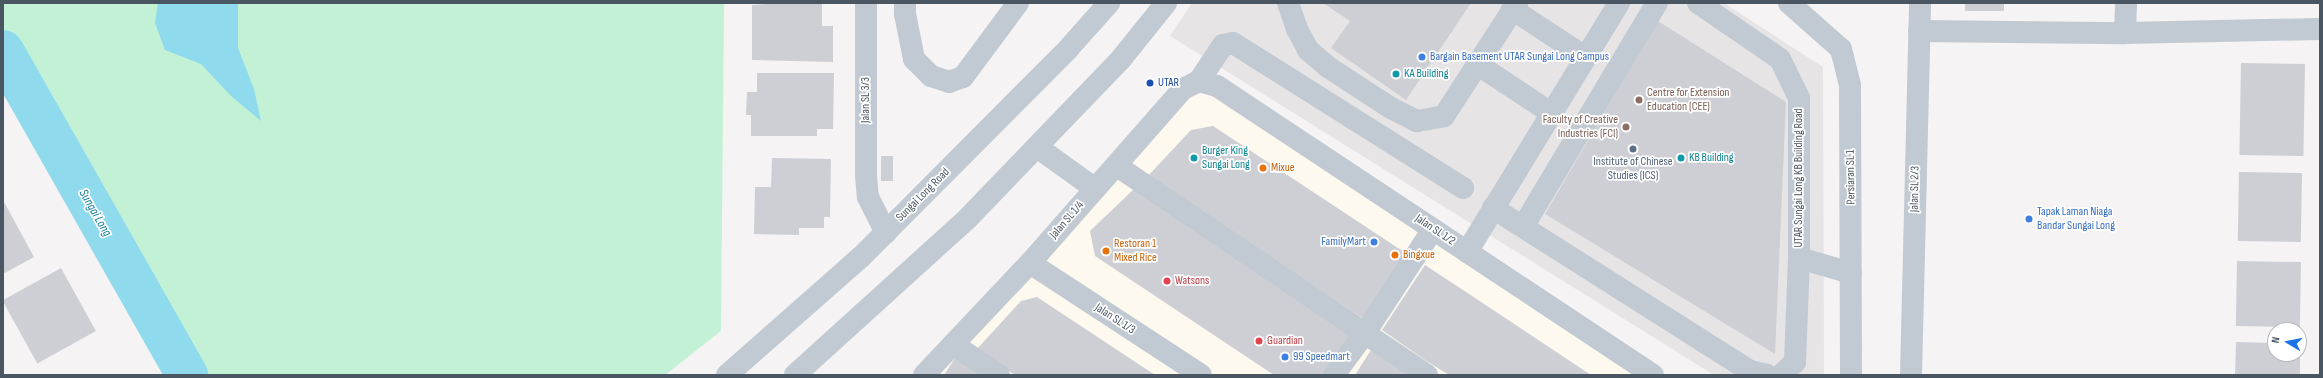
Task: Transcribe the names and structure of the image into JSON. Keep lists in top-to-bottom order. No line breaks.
{"streets":{"street":["Jalan SL 3/3","Persiaran SL 1","UTAR Sungai Long KB Building Road","Jalan SL 2/3","Sungai Long Road","Jalan SL 1/4","Jalan SL 1/2","Jalan SL 1/3"]},"crossings":[["Jalan SL 3/3","Sungai Long Road"],["Persiaran SL 1","UTAR Sungai Long KB Building Road"],["Jalan SL 1/4","Jalan SL 1/2"],["Jalan SL 1/4","Jalan SL 1/3"]],"water":["Sungai Long"],"places":["Bargain Basement UTAR Sungai Long Campus","KA Building","UTAR","Centre for Extension Education (CEE)","Faculty of Creative Industries (FCI)","Institute of Chinese Studies (ICS)","Burger King Sungai Long","KB Building","Mixue","Tapak Laman Niaga Bandar Sungai Long","FamilyMart","Restoran 1 Mixed Rice","Bingxue","Watsons","Guardian","99 Speedmart"],"north":"left"}
